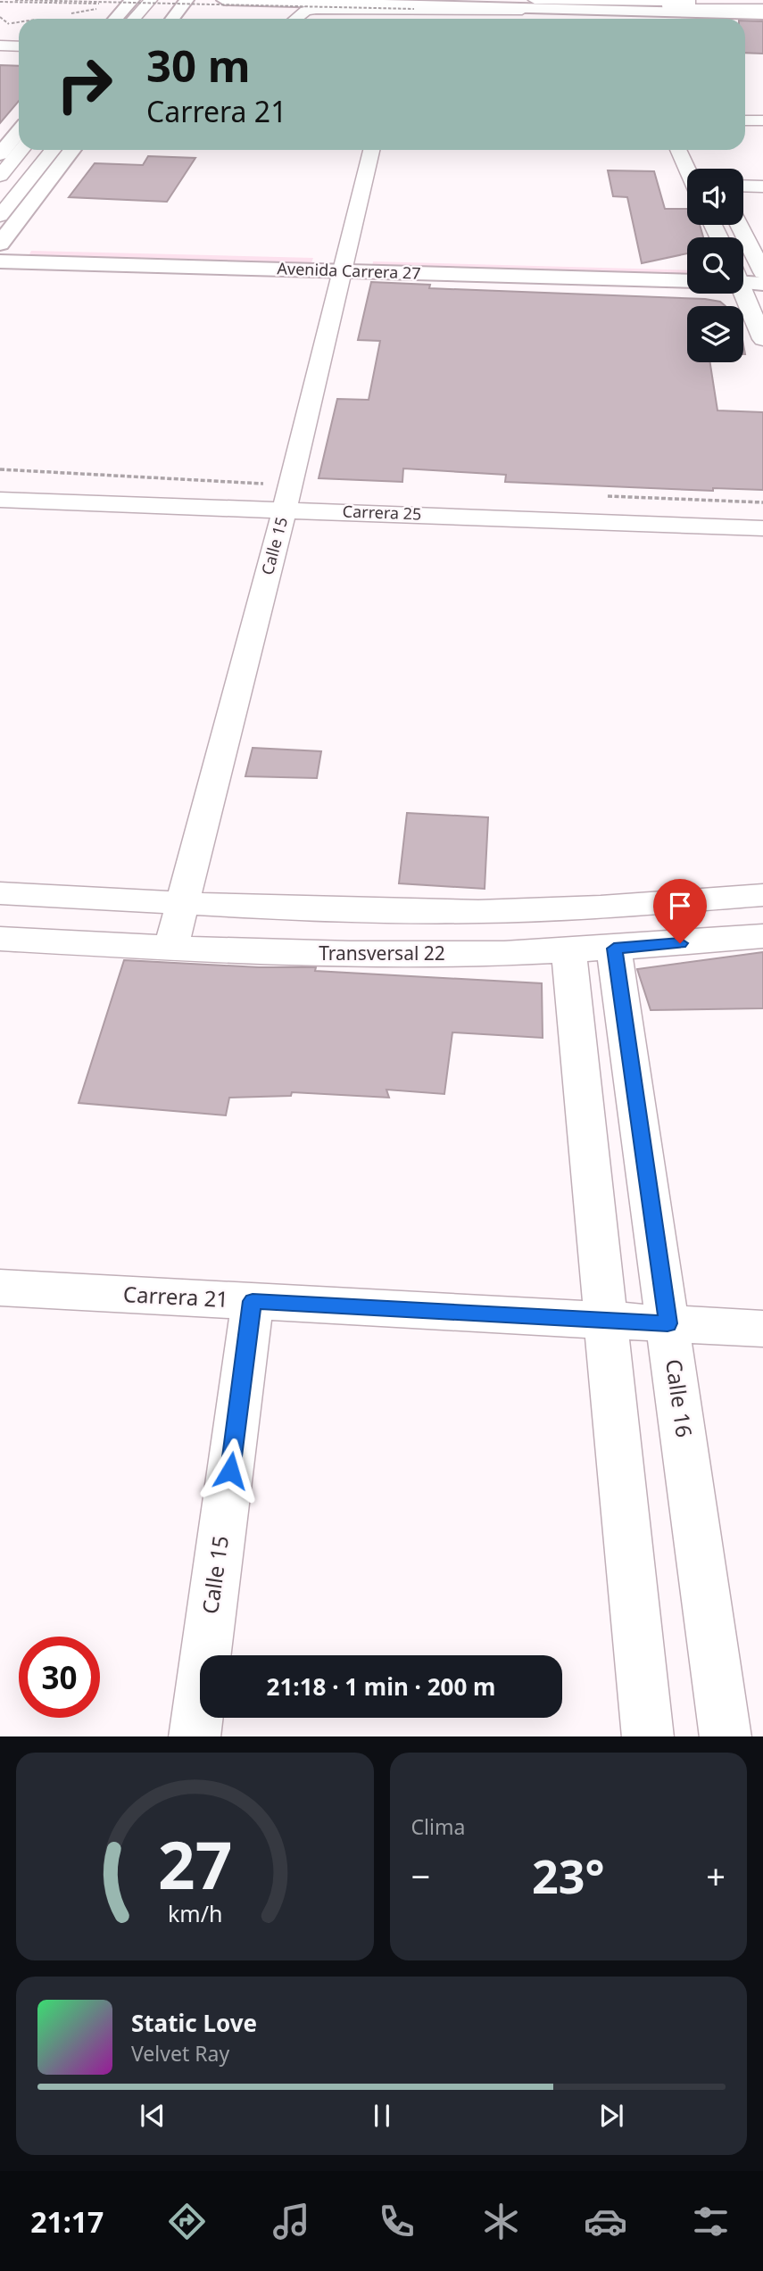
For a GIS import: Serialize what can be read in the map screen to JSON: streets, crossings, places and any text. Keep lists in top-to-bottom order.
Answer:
{
  "streets": {
    "main road": ["Avenida Carrera 27"],
    "street": [
      "Carrera 25",
      "Calle 15",
      "Transversal 22",
      "Carrera 21",
      "Calle 16"
    ]
  },
  "crossings": [
    ["Avenida Carrera 27", "Calle 15"],
    ["Carrera 25", "Calle 15"],
    ["Calle 15", "Transversal 22"],
    ["Calle 15", "Carrera 21"],
    ["Transversal 22", "Calle 16"],
    ["Carrera 21", "Calle 16"]
  ],
  "page": {
    "turn": ["30 m", "Carrera 21"],
    "limit": "30",
    "trip": "21:18 · 1 min · 200 m",
    "tile": "Clima",
    "heat": ["−", "23°", "+"],
    "song": ["Static Love", "Velvet Ray"],
    "tabs": "21:17",
    "gauge": ["27", "km/h"]
  }
}
